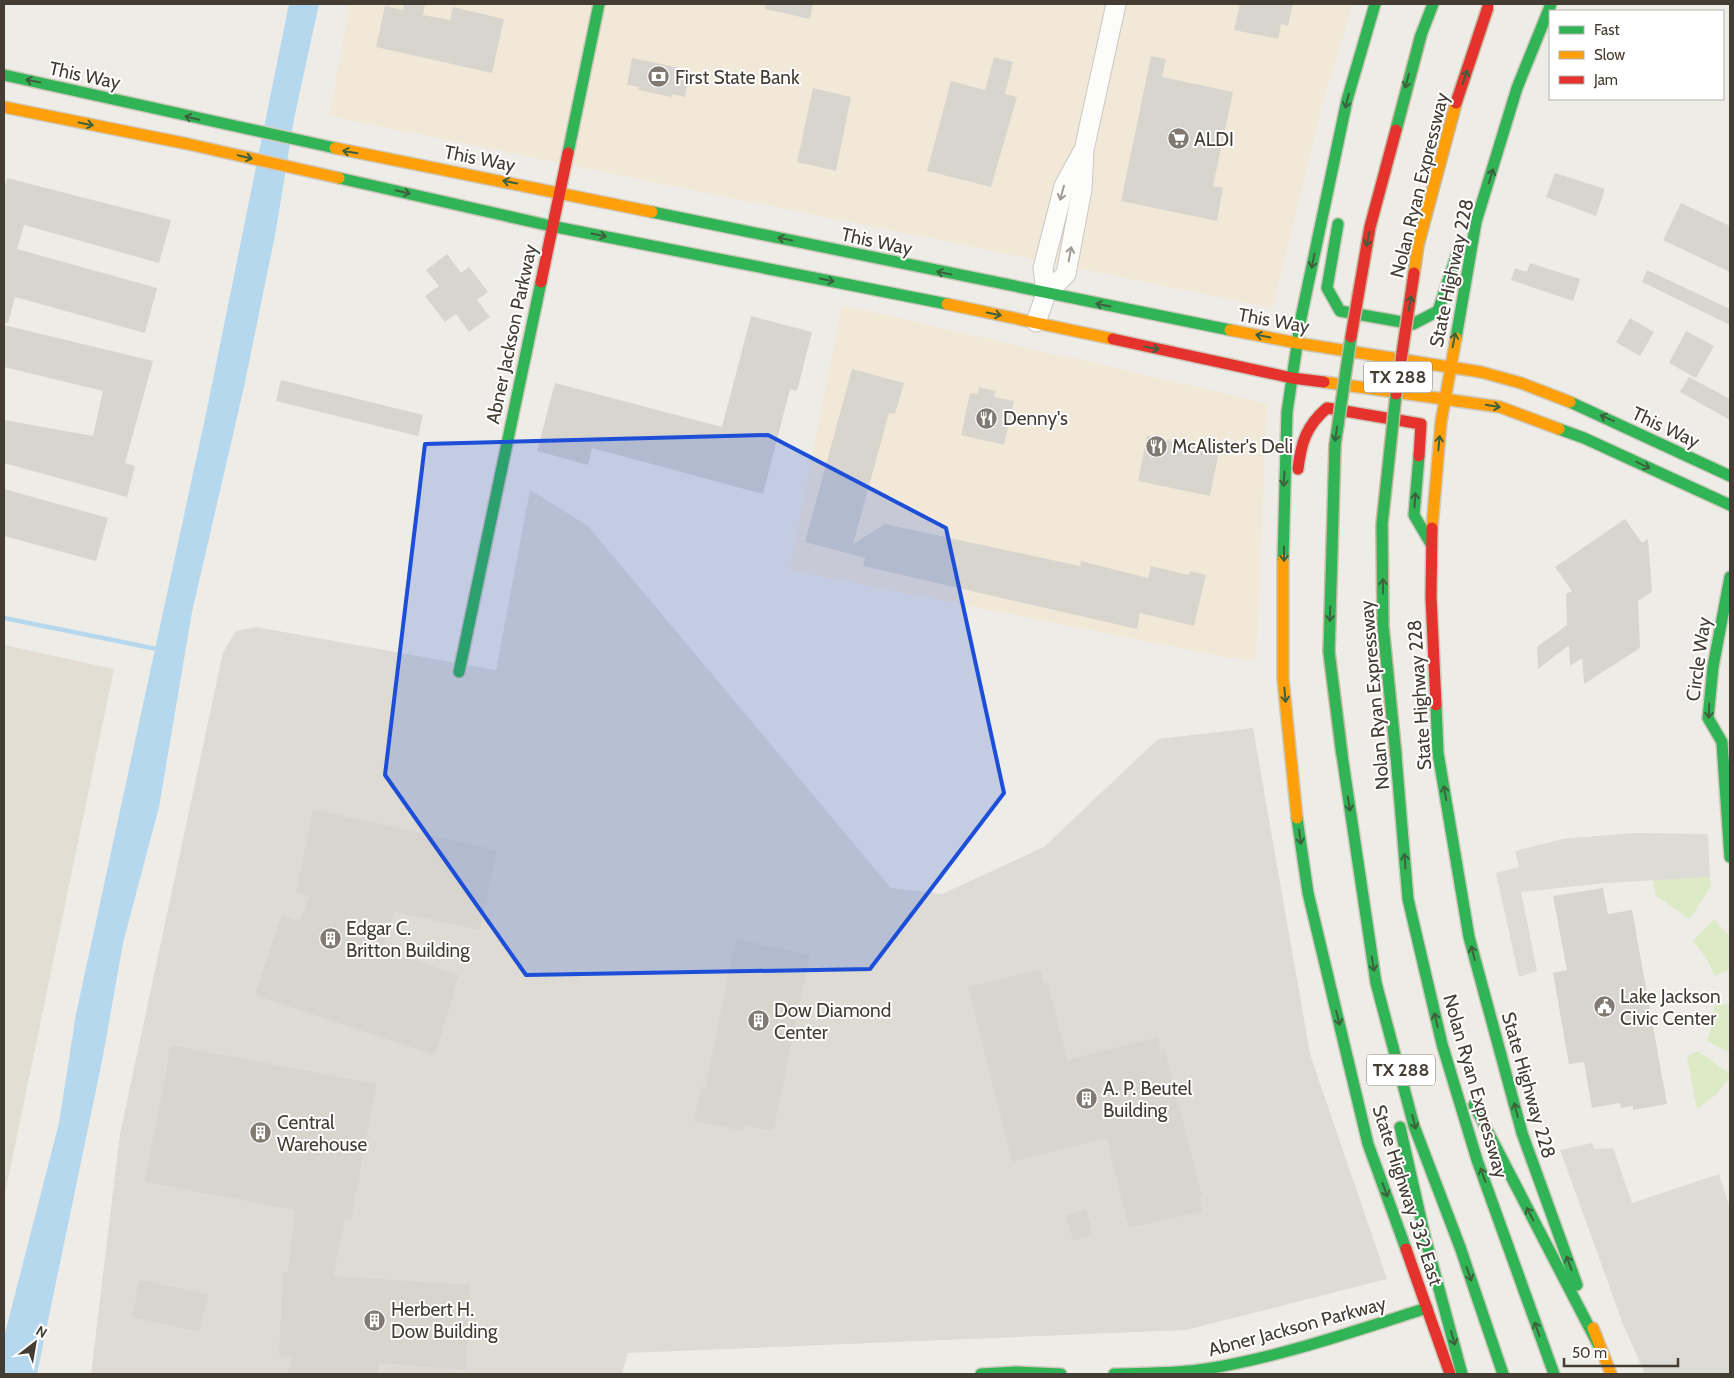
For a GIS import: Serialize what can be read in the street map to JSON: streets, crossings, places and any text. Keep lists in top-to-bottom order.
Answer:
{
  "streets": {
    "main road": [
      "This Way",
      "Nolan Ryan Expressway",
      "State Highway 228",
      "Abner Jackson Parkway",
      "TX 288",
      "Circle Way",
      "State Highway 332 East"
    ]
  },
  "crossings": [
    ["This Way", "State Highway 228"],
    ["This Way", "Abner Jackson Parkway"],
    ["Abner Jackson Parkway", "State Highway 332 East"]
  ],
  "one_way": ["State Highway 228", "Circle Way"],
  "places": {
    "bank": ["First State Bank"],
    "supermarket": ["ALDI"],
    "restaurant": ["Denny's", "McAlister's Deli"],
    "building": [
      "Edgar C. Britton Building",
      "Dow Diamond Center",
      "A. P. Beutel Building",
      "Central Warehouse",
      "Herbert H. Dow Building"
    ],
    "public building": ["Lake Jackson Civic Center"]
  },
  "legend": ["Fast", "Slow", "Jam"],
  "scale_bar": "50 m",
  "north": "top right"
}
